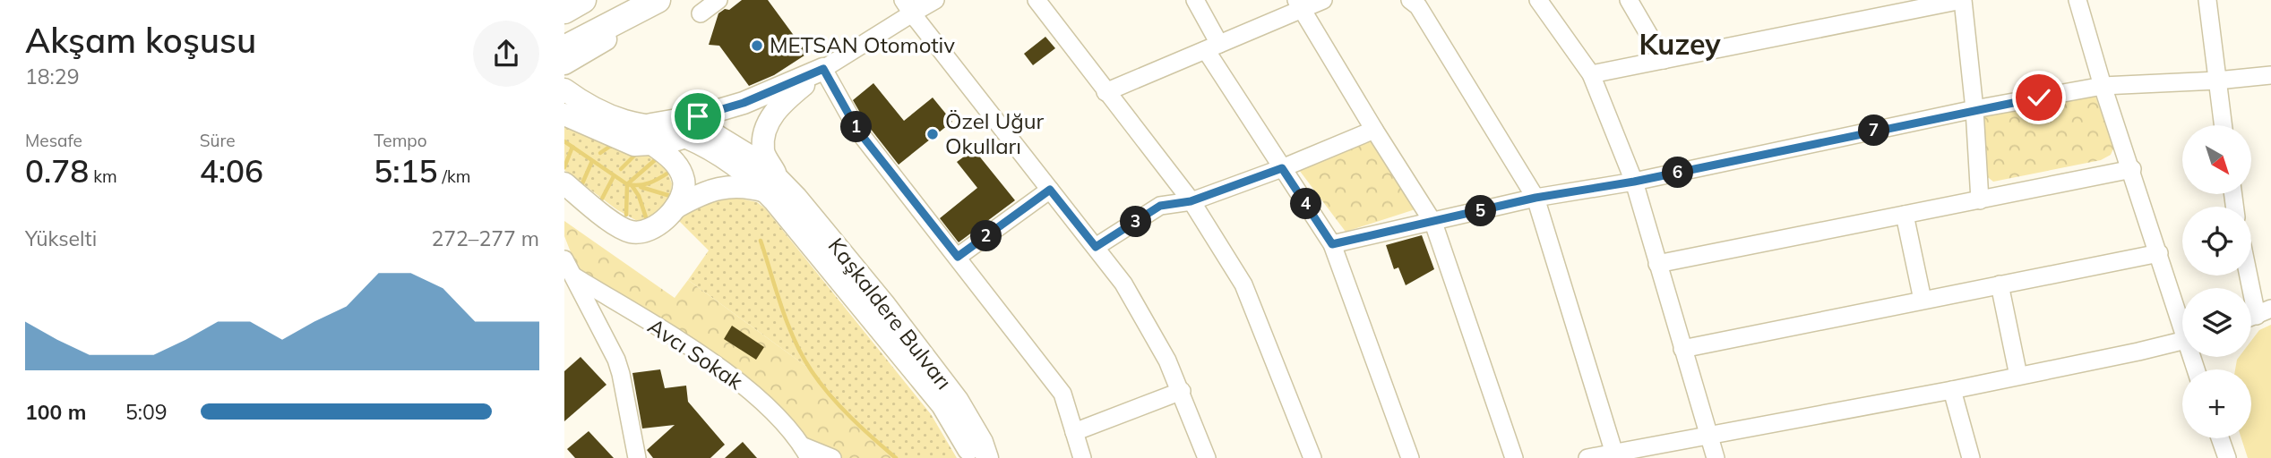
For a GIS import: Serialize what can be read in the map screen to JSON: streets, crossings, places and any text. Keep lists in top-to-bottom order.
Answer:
{
  "streets": {
    "main road": ["Kaşkaldere Bulvarı"],
    "street": ["Avcı Sokak"]
  },
  "districts": ["Kuzey"],
  "places": ["METSAN Otomotiv", "Özel Uğur Okulları"],
  "north": "bottom right",
  "page": {
    "heading": ["Akşam koşusu", "18:29"],
    "stats": [
      ["Mesafe", "0.78 km"],
      ["Süre", "4:06"],
      ["Tempo", "5:15 /km"]
    ],
    "pins": [
      "1",
      "7",
      "6",
      "4",
      "5",
      "3",
      "2"
    ],
    "map_buttons": "+",
    "chart": ["Yükselti", "272–277 m"],
    "list": [
      {
        "name": "100 m",
        "note": "5:09"
      }
    ]
  }
}
